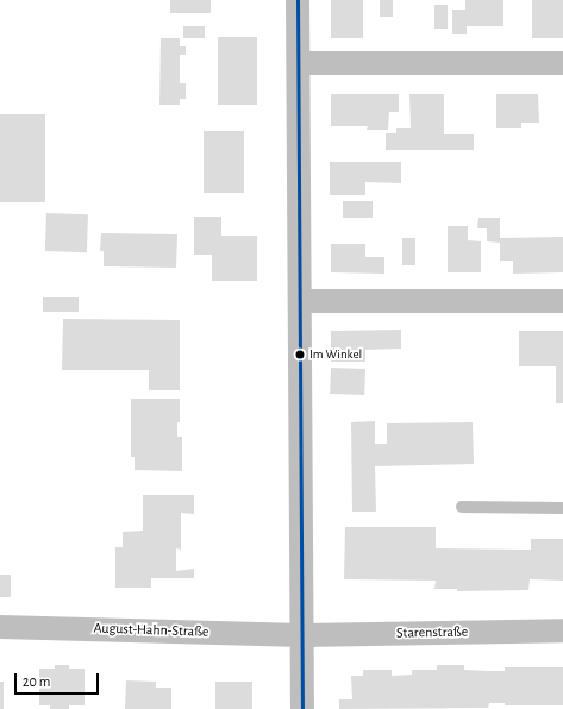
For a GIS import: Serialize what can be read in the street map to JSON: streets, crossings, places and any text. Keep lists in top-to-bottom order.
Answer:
{
  "streets": {
    "street": ["August-Hahn-Straße", "Starenstraße"]
  },
  "crossings": [
    ["August-Hahn-Straße", "Starenstraße"]
  ],
  "places": ["Im Winkel"],
  "scale_bar": "20 m"
}
